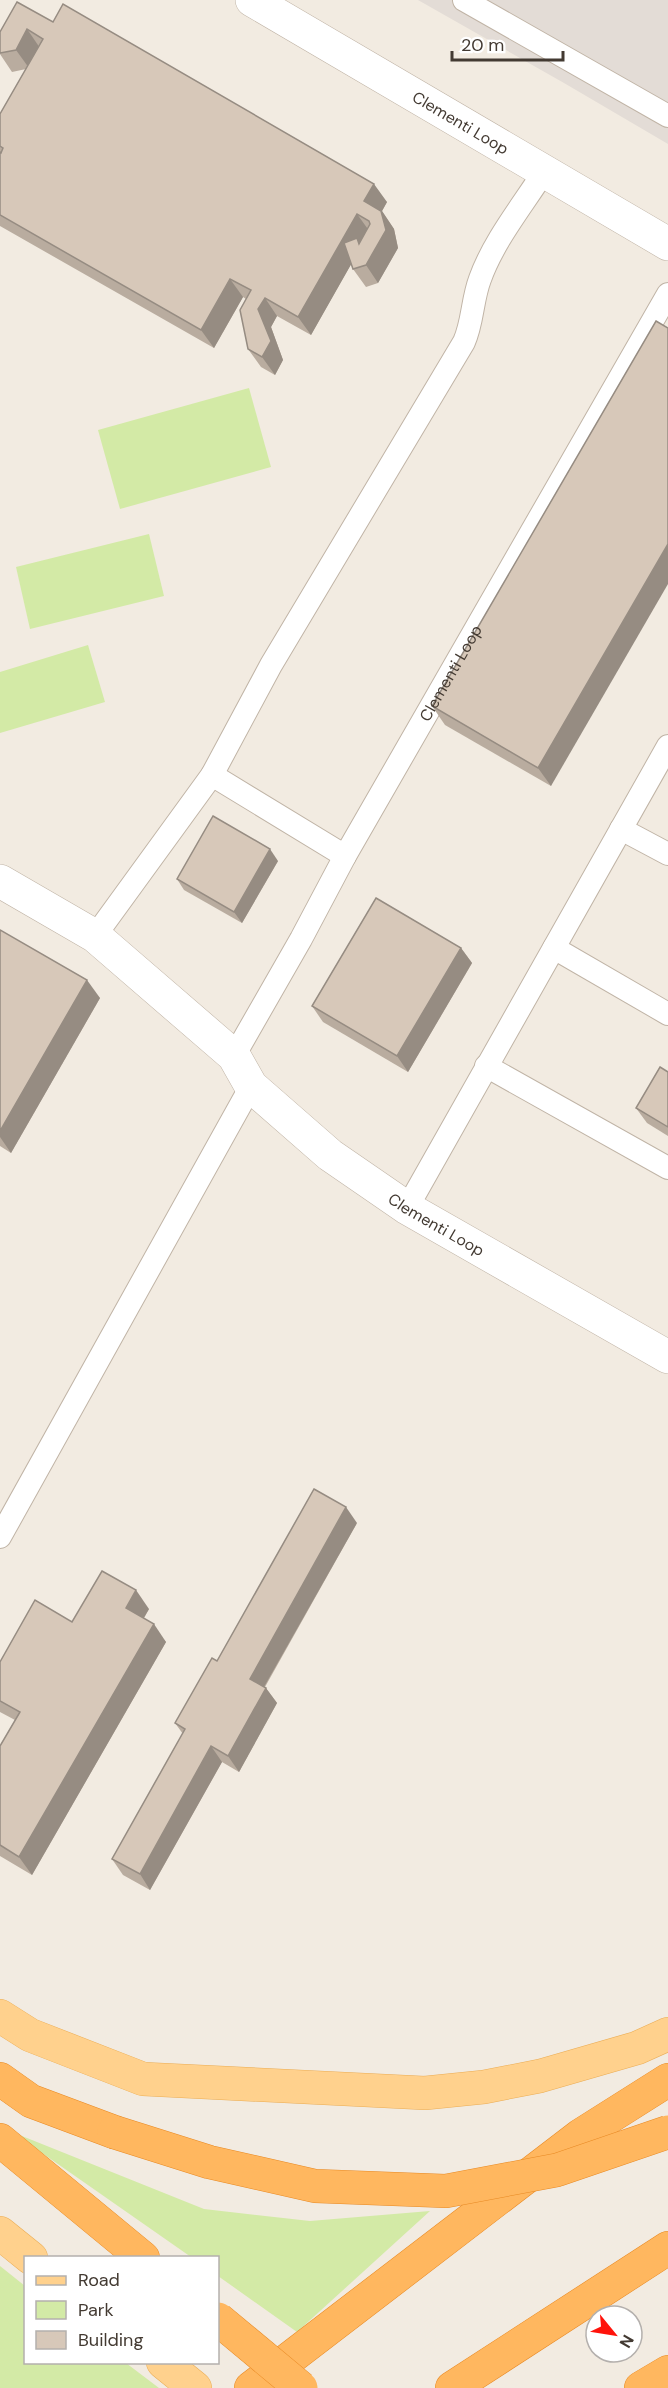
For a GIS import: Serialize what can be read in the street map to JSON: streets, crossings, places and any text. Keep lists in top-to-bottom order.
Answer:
{
  "streets": {
    "street": ["Clementi Loop"]
  },
  "legend": ["Road", "Park", "Building"],
  "scale_bar": "20 m",
  "north": "bottom right"
}
